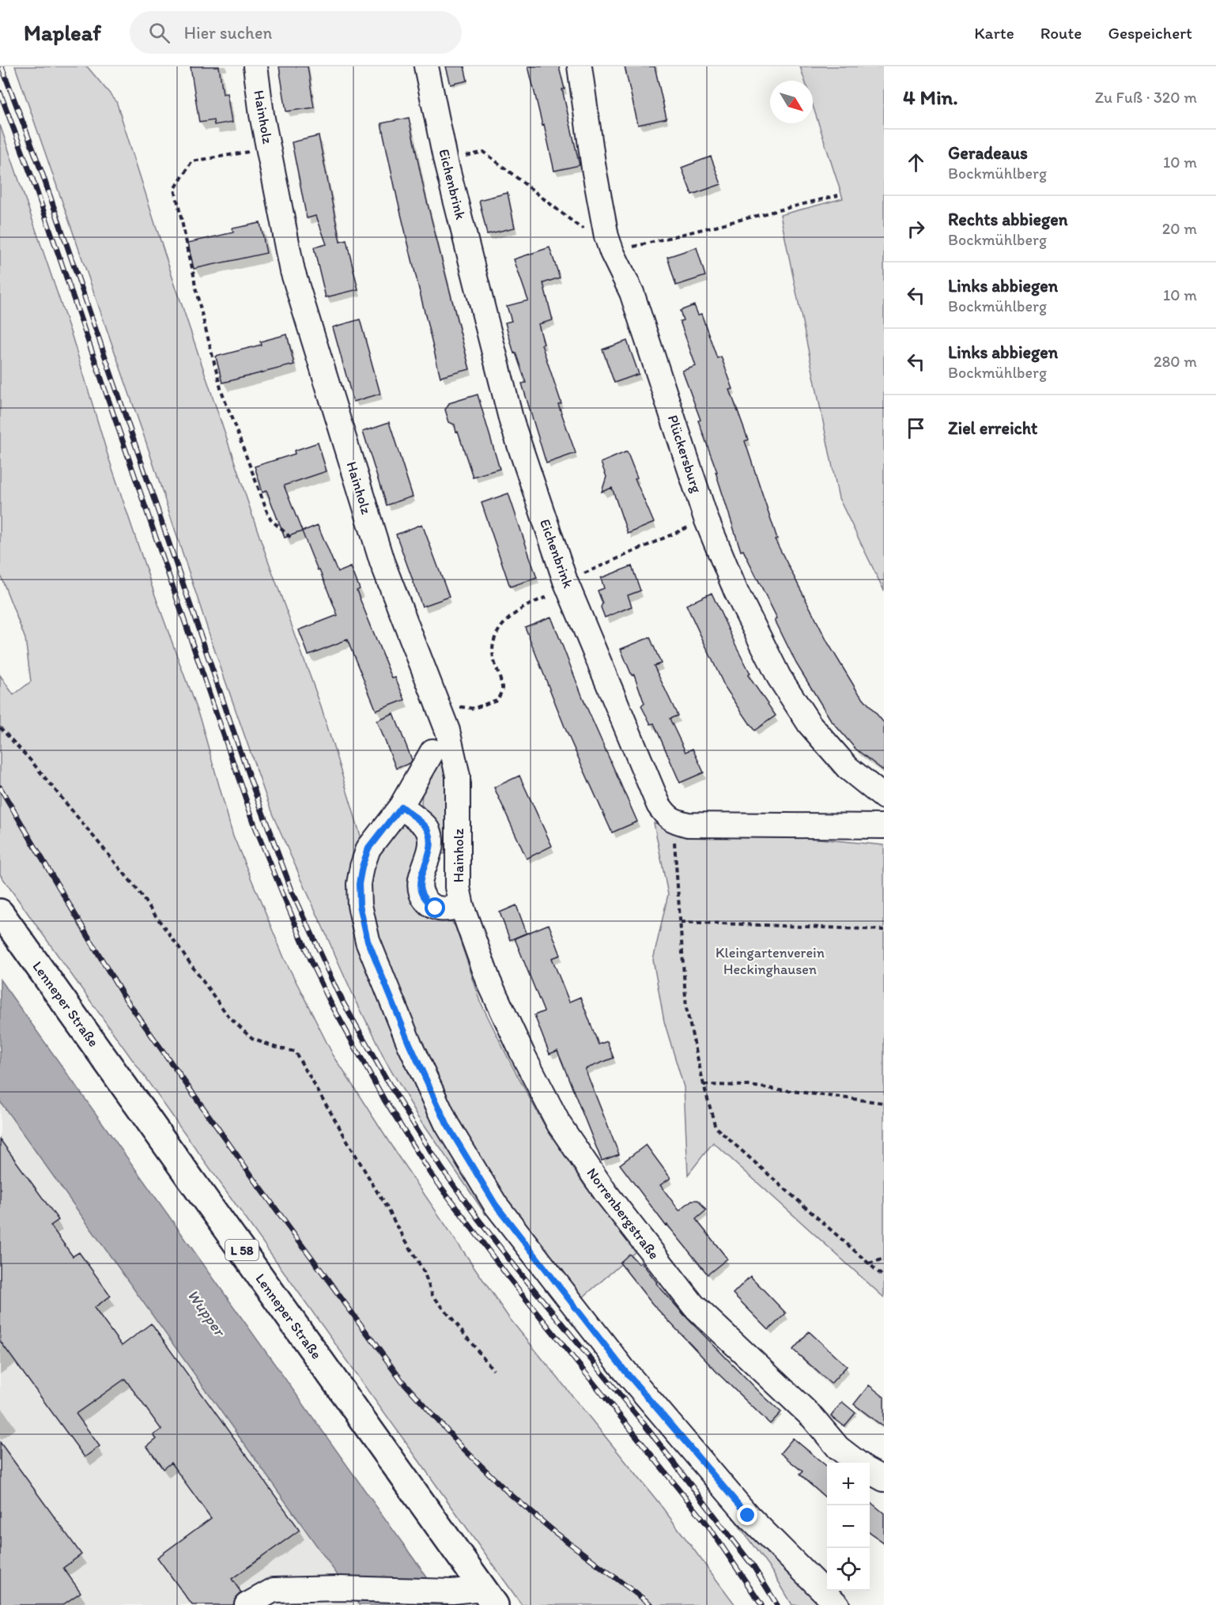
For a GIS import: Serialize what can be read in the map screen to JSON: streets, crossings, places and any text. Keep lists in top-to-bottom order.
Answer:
{
  "streets": {
    "main road": ["Lenneper Straße", "L 58"],
    "street": [
      "Hainholz",
      "Eichenbrink",
      "Plückersburg",
      "Norrenbergstraße"
    ]
  },
  "crossings": [
    ["Hainholz", "Norrenbergstraße"]
  ],
  "water": ["Wupper"],
  "parks": ["Kleingartenverein Heckinghausen"],
  "north": "bottom right",
  "page": {
    "header": "Mapleaf",
    "search": "Hier suchen",
    "nav": ["Karte", "Route", "Gespeichert"],
    "heading": ["4 Min.", "Zu Fuß · 320 m"],
    "list": [
      ["Geradeaus", "Bockmühlberg", "10 m"],
      ["Rechts abbiegen", "Bockmühlberg", "20 m"],
      ["Links abbiegen", "Bockmühlberg", "10 m"],
      ["Links abbiegen", "Bockmühlberg", "280 m"],
      "Ziel erreicht"
    ],
    "map_buttons": ["+", "−"]
  }
}
